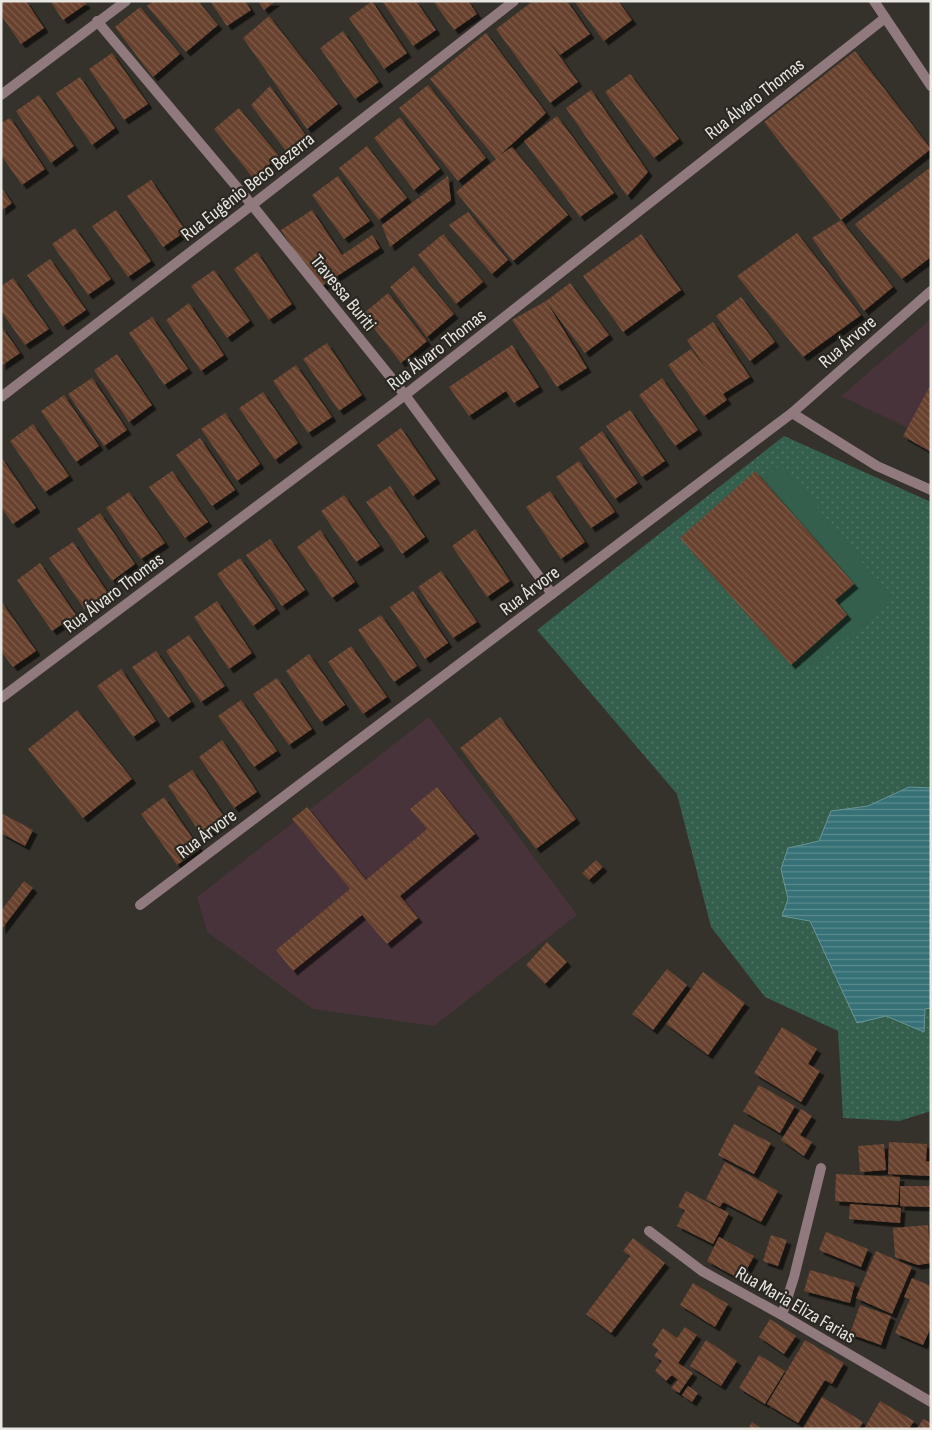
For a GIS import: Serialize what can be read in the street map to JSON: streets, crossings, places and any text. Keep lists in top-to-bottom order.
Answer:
{
  "streets": {
    "street": [
      "Rua Álvaro Thomas",
      "Rua Eugênio Beco Bezerra",
      "Travessa Buriti",
      "Rua Árvore",
      "Rua Maria Eliza Farias"
    ]
  },
  "crossings": [
    ["Rua Álvaro Thomas", "Travessa Buriti"],
    ["Rua Eugênio Beco Bezerra", "Travessa Buriti"],
    ["Travessa Buriti", "Rua Árvore"]
  ]
}
